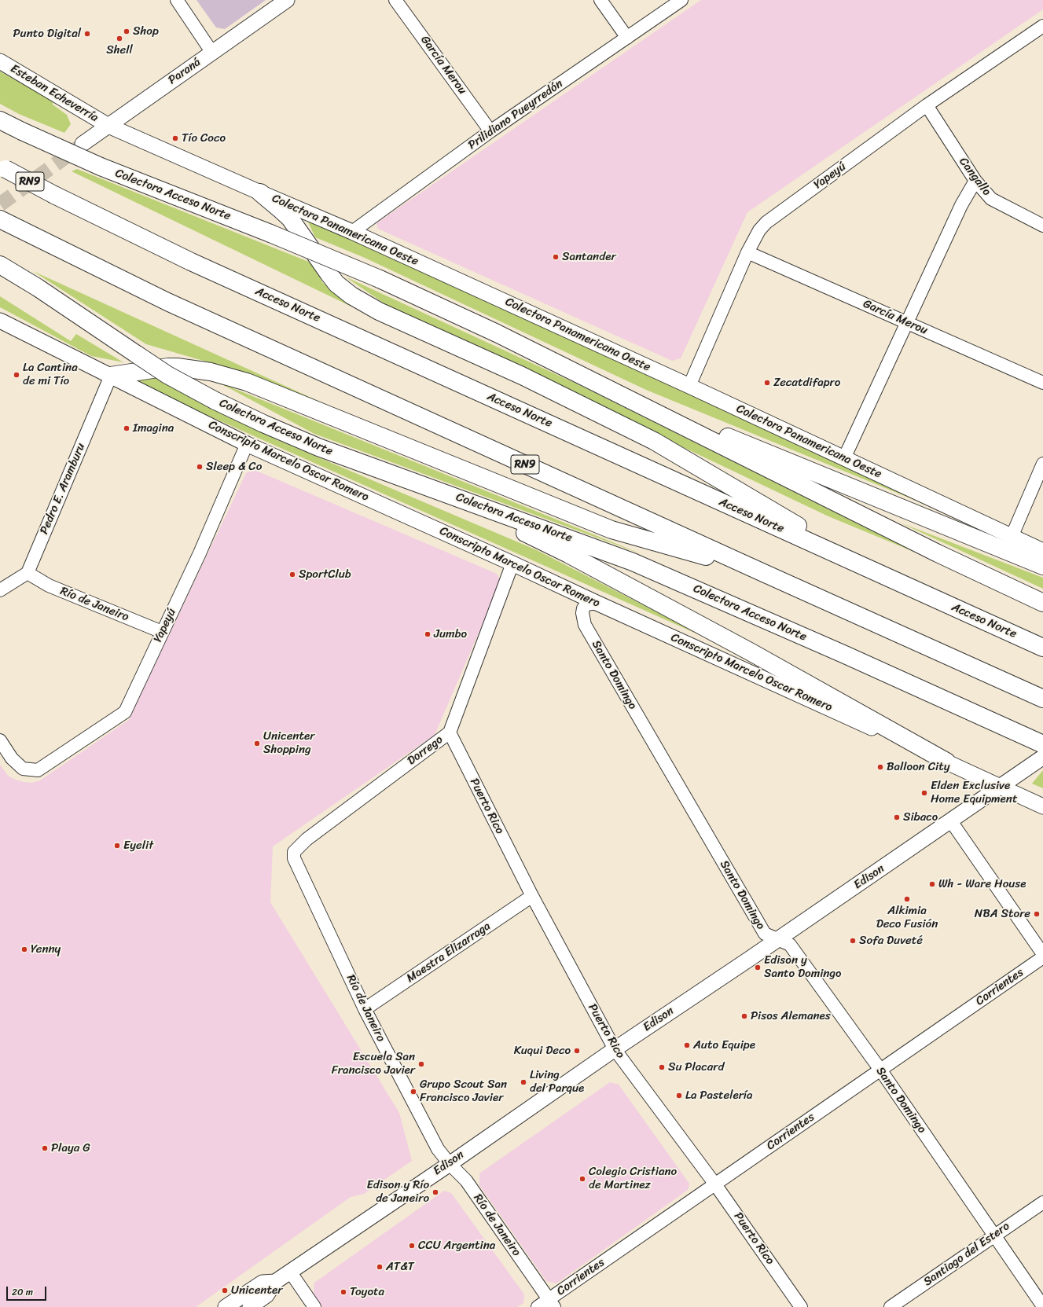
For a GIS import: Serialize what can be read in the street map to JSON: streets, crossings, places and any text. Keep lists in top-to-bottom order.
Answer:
{
  "streets": {
    "highway": ["RN9", "Colectora Acceso Norte", "Acceso Norte"],
    "street": [
      "García Merou",
      "Paraná",
      "Esteban Echeverría",
      "Prilidiano Pueyrredón",
      "Yapeyú",
      "Cangallo",
      "Colectora Panamericana Oeste",
      "Conscripto Marcelo Oscar Romero",
      "Pedro E. Aramburu",
      "Río de Janeiro",
      "Santo Domingo",
      "Dorrego",
      "Puerto Rico",
      "Edison",
      "Maestra Elizarraga",
      "Corrientes",
      "Santiago del Estero"
    ]
  },
  "crossings": [
    ["García Merou", "Prilidiano Pueyrredón"],
    ["García Merou", "Yapeyú"],
    ["Paraná", "Esteban Echeverría"],
    ["Paraná", "Colectora Panamericana Oeste"],
    ["Esteban Echeverría", "Colectora Panamericana Oeste"],
    ["Prilidiano Pueyrredón", "Colectora Panamericana Oeste"],
    ["Yapeyú", "Cangallo"],
    ["Yapeyú", "Colectora Panamericana Oeste"],
    ["Yapeyú", "Conscripto Marcelo Oscar Romero"],
    ["Yapeyú", "Río de Janeiro"],
    ["Colectora Acceso Norte", "Edison"],
    ["Conscripto Marcelo Oscar Romero", "Pedro E. Aramburu"],
    ["Conscripto Marcelo Oscar Romero", "Santo Domingo"],
    ["Conscripto Marcelo Oscar Romero", "Dorrego"],
    ["Conscripto Marcelo Oscar Romero", "Edison"],
    ["Pedro E. Aramburu", "Río de Janeiro"],
    ["Río de Janeiro", "Dorrego"],
    ["Río de Janeiro", "Edison"],
    ["Río de Janeiro", "Maestra Elizarraga"],
    ["Río de Janeiro", "Corrientes"],
    ["Santo Domingo", "Edison"],
    ["Santo Domingo", "Corrientes"],
    ["Santo Domingo", "Santiago del Estero"],
    ["Dorrego", "Puerto Rico"],
    ["Puerto Rico", "Edison"],
    ["Puerto Rico", "Maestra Elizarraga"],
    ["Puerto Rico", "Corrientes"]
  ],
  "places": [
    "Shop",
    "Punto Digital",
    "Shell",
    "Tío Coco",
    "Santander",
    "La Cantina de mi Tío",
    "Zecatdifapro",
    "Imagina",
    "Sleep & Co",
    "SportClub",
    "Jumbo",
    "Unicenter Shopping",
    "Balloon City",
    "Elden Exclusive Home Equipment",
    "Sibaco",
    "Eyelit",
    "Wh - Ware House",
    "Alkimia Deco Fusión",
    "NBA Store",
    "Sofa Duveté",
    "Yenny",
    "Edison y Santo Domingo",
    "Pisos Alemanes",
    "Auto Equipe",
    "Kuqui Deco",
    "Escuela San Francisco Javier",
    "Su Placard",
    "Living del Parque",
    "Grupo Scout San Francisco Javier",
    "La Pastelería",
    "Playa G",
    "Colegio Cristiano de Martinez",
    "Edison y Río de Janeiro",
    "CCU Argentina",
    "AT&T",
    "Unicenter",
    "Toyota"
  ],
  "scale_bar": "20 m"
}
